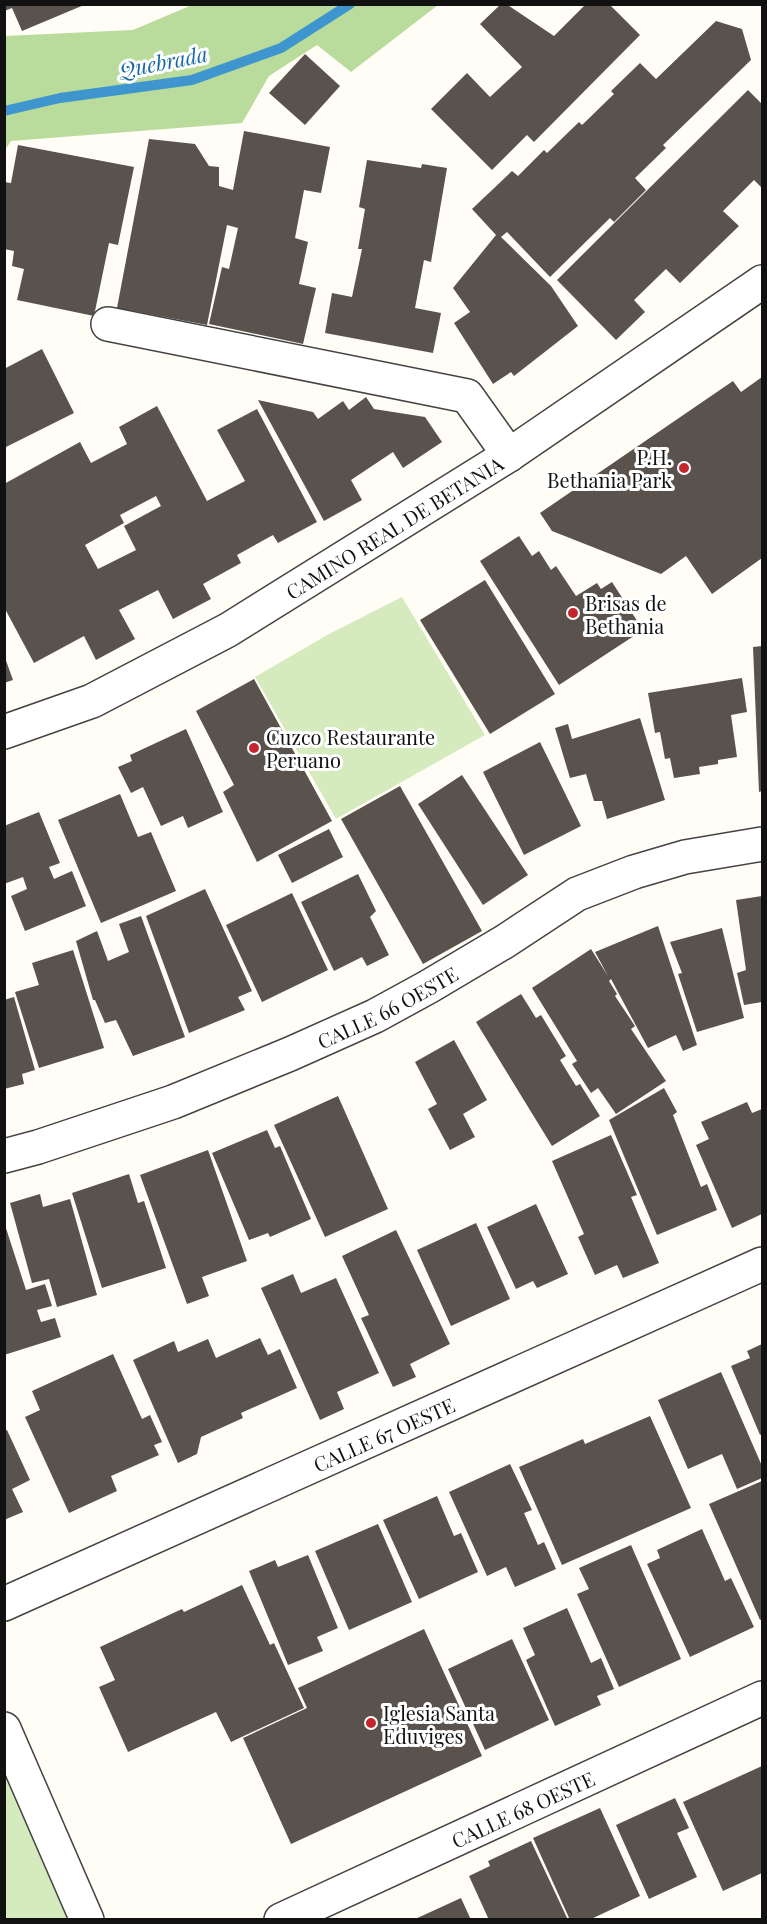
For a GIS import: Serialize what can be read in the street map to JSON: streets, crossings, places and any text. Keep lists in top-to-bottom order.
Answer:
{
  "streets": {
    "street": [
      "CAMINO REAL DE BETANIA",
      "CALLE 66 OESTE",
      "CALLE 67 OESTE",
      "CALLE 68 OESTE"
    ]
  },
  "water": ["Quebrada"],
  "places": [
    "P.H. Bethania Park",
    "Brisas de Bethania",
    "Cuzco Restaurante Peruano",
    "Iglesia Santa Eduviges"
  ]
}
